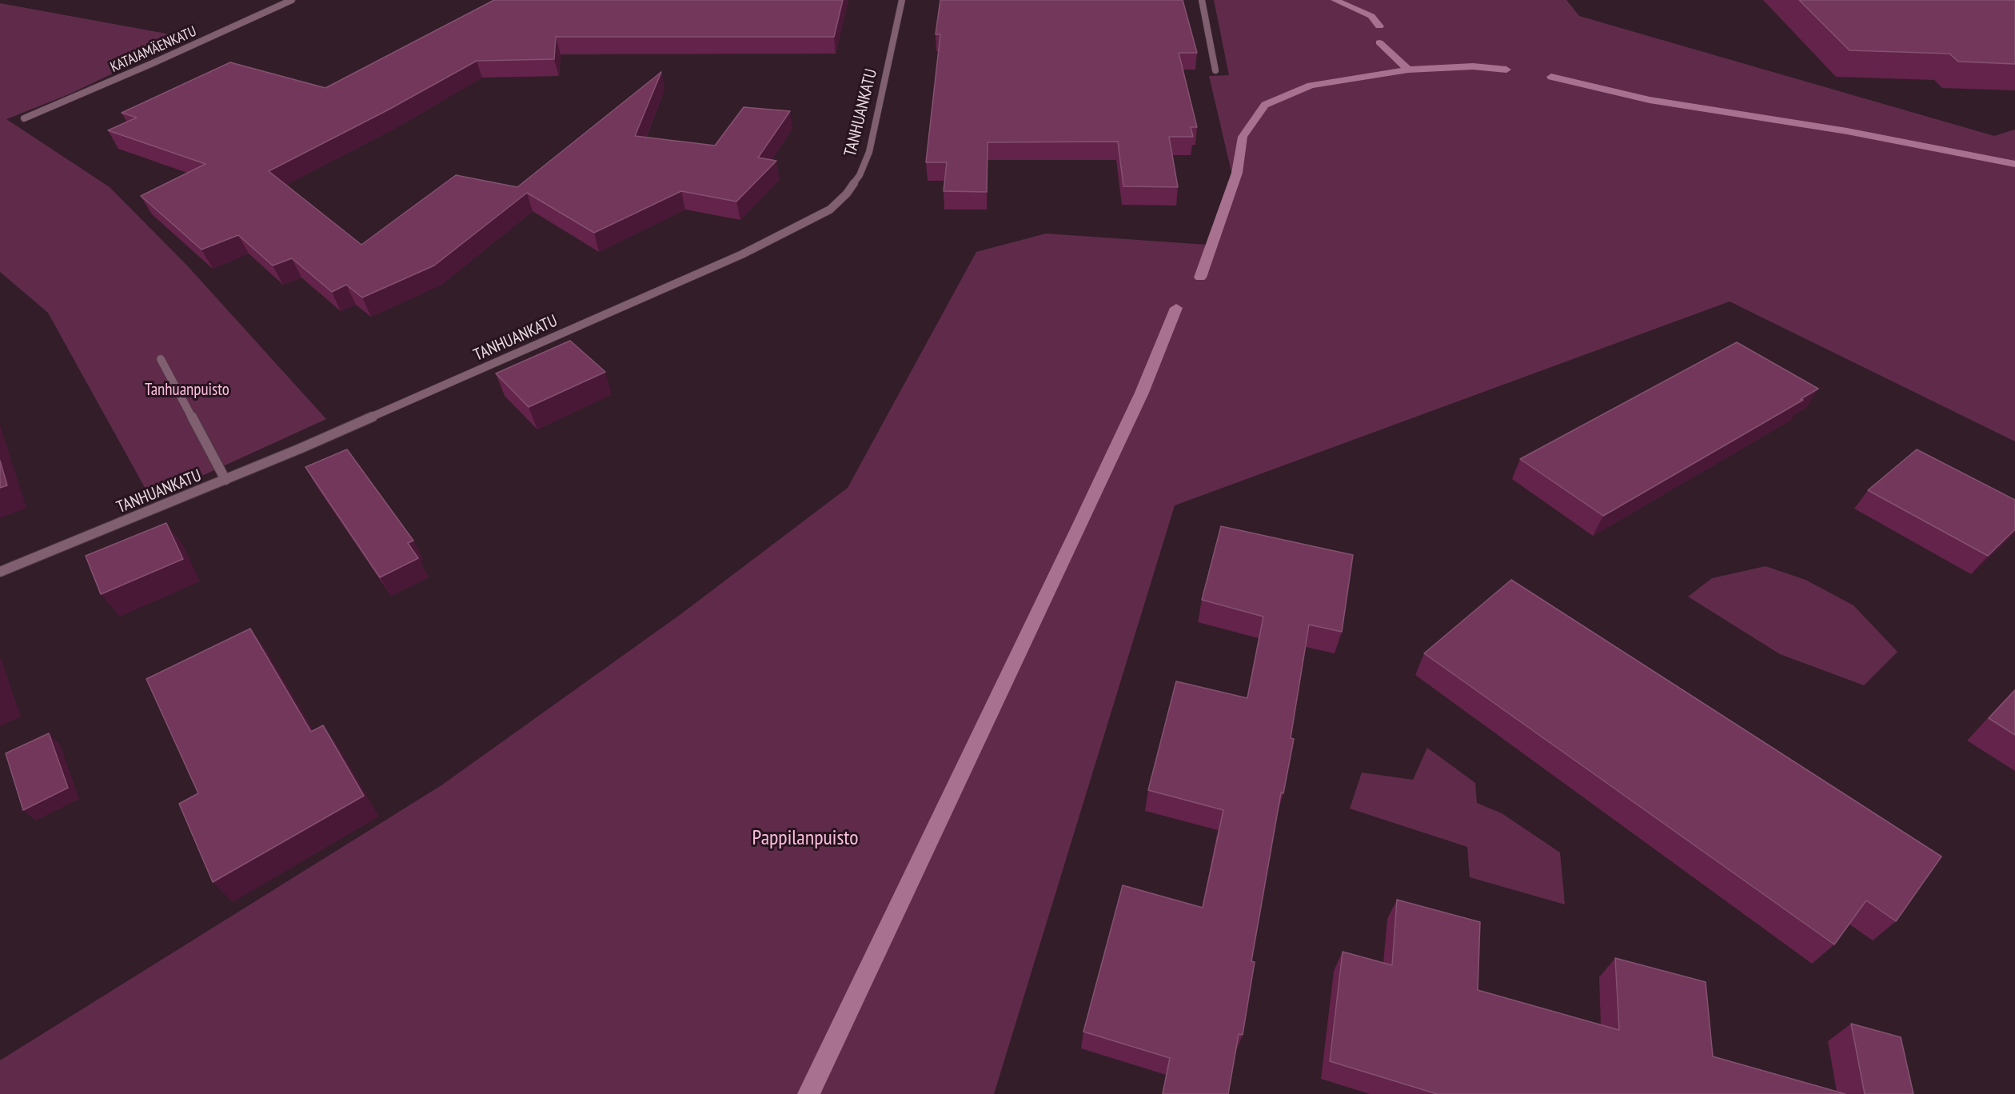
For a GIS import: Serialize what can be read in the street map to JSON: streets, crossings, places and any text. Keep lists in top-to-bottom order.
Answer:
{
  "streets": {
    "street": ["KATAJAMÄENKATU", "TANHUANKATU"]
  },
  "parks": ["Tanhuanpuisto", "Pappilanpuisto"]
}
